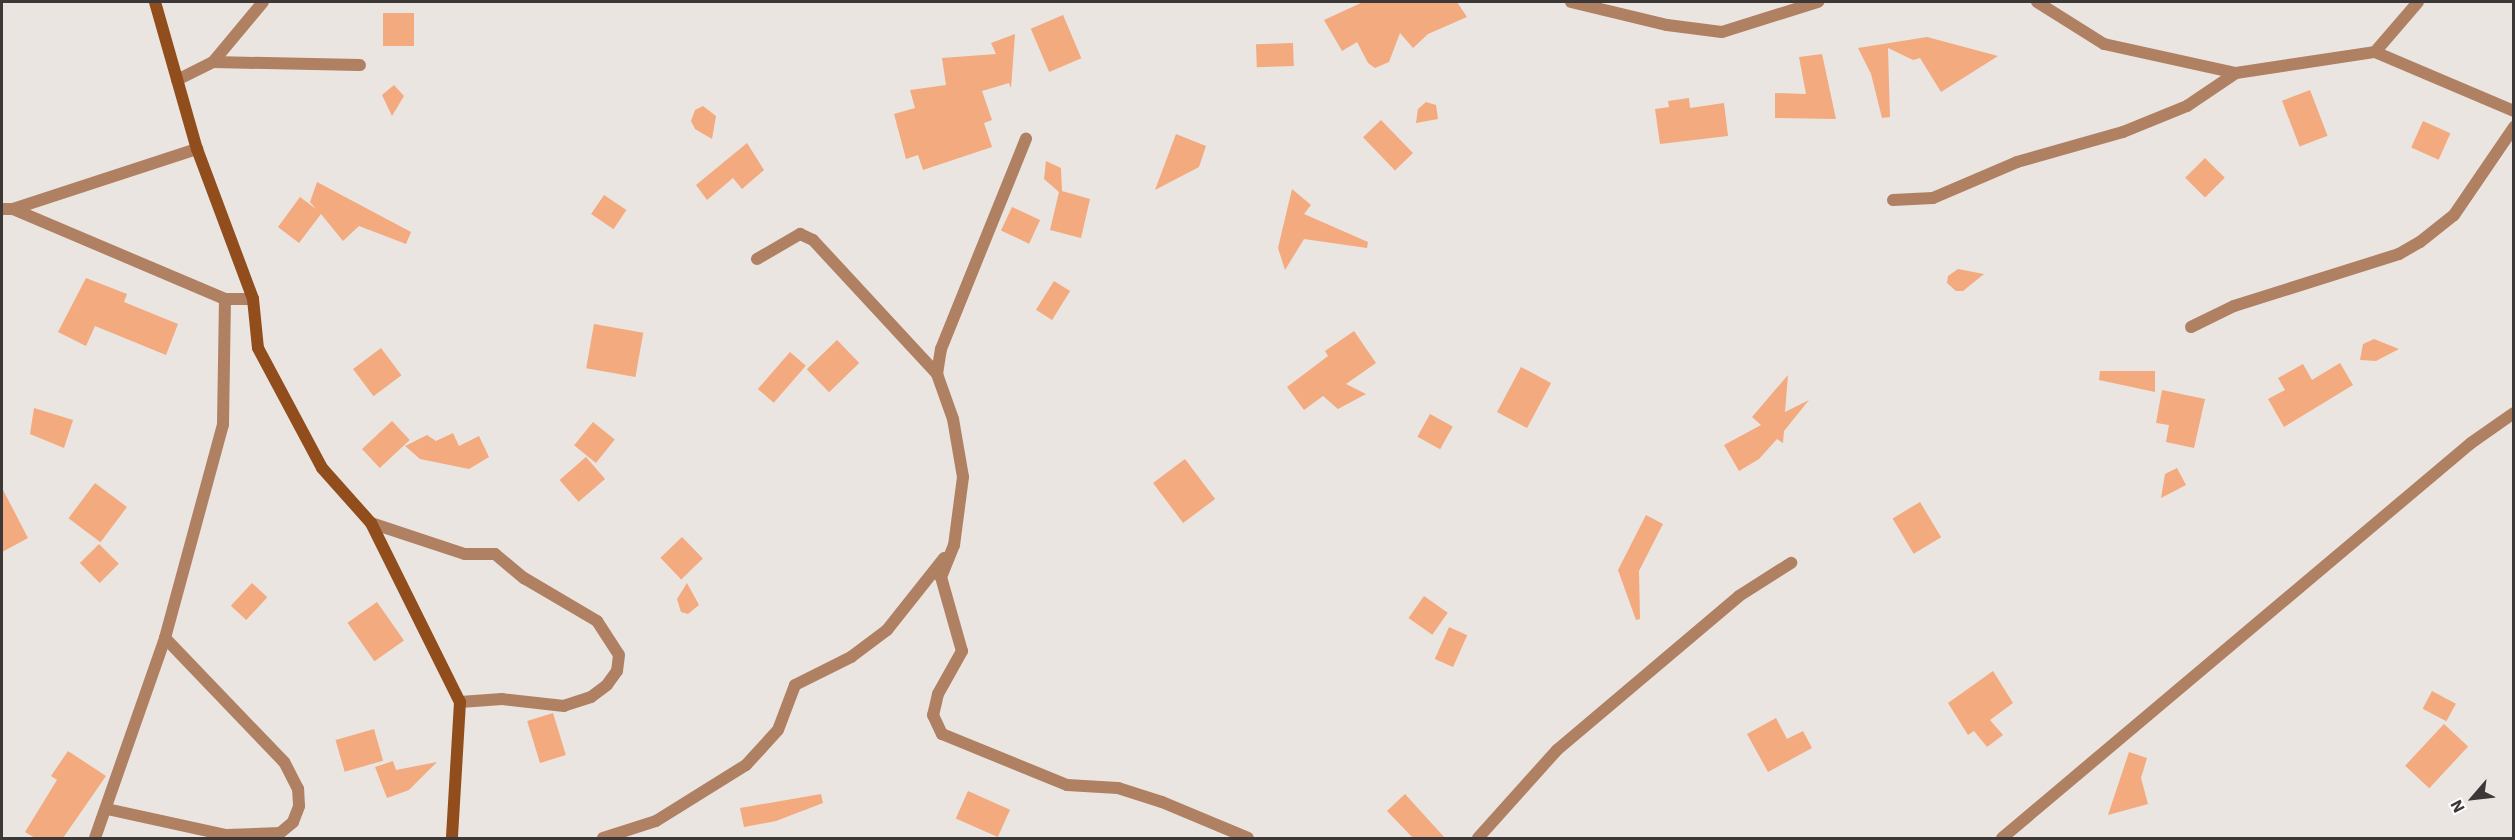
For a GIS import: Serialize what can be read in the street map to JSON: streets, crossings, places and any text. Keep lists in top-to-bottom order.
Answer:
{
  "north": "bottom left"
}
